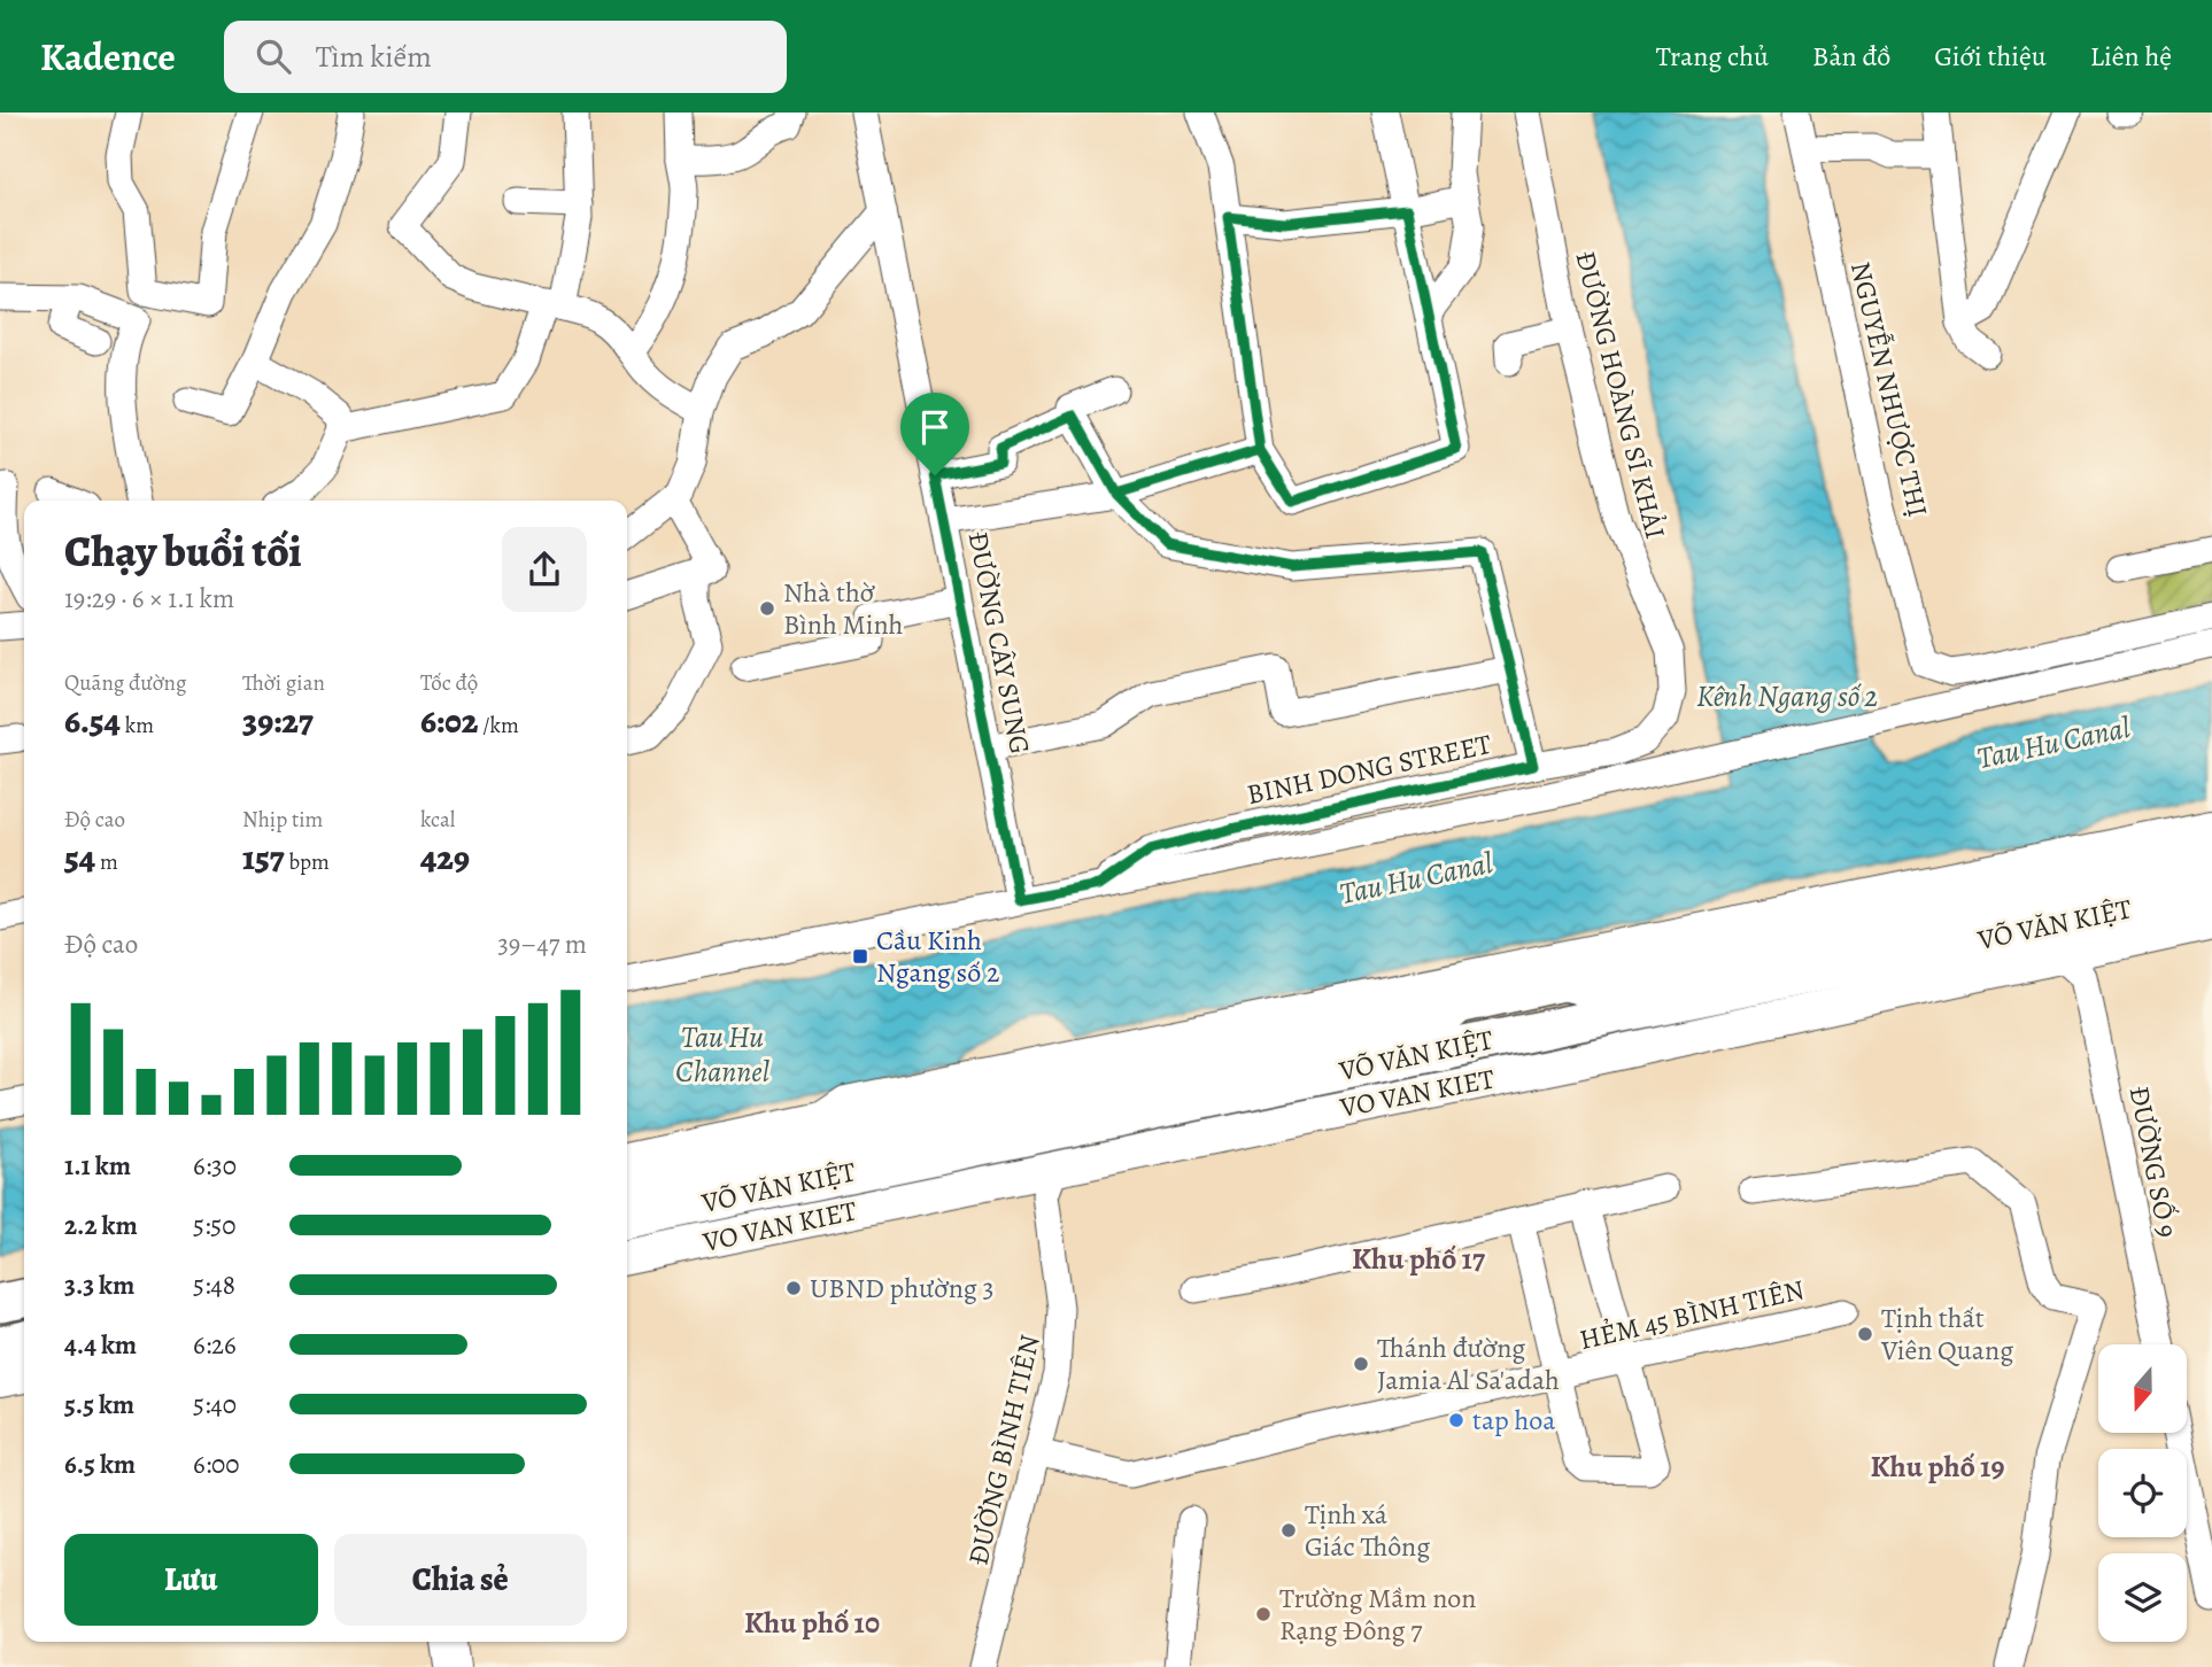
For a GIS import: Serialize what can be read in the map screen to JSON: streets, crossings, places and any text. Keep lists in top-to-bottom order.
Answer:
{
  "streets": {
    "highway": ["VÕ VĂN KIỆT"],
    "main road": ["VO VAN KIET"],
    "street": [
      "NGUYỄN NHƯỢC THỊ",
      "ĐƯỜNG HOÀNG SĨ KHẢI",
      "ĐƯỜNG CÂY SUNG",
      "BINH DONG STREET",
      "ĐƯỜNG SỐ 9",
      "HẺM 45 BÌNH TIÊN",
      "ĐƯỜNG BÌNH TIÊN"
    ]
  },
  "crossings": [
    ["ĐƯỜNG HOÀNG SĨ KHẢI", "BINH DONG STREET"],
    ["ĐƯỜNG CÂY SUNG", "BINH DONG STREET"],
    ["VO VAN KIET", "ĐƯỜNG SỐ 9"],
    ["VO VAN KIET", "ĐƯỜNG BÌNH TIÊN"],
    ["HẺM 45 BÌNH TIÊN", "ĐƯỜNG BÌNH TIÊN"]
  ],
  "districts": ["Khu phố 17", "Khu phố 19", "Khu phố 10"],
  "water": ["Kênh Ngang số 2", "Tau Hu Canal", "Tau Hu Channel"],
  "places": {
    "other": [
      "Nhà thờ Bình Minh",
      "UBND phường 3",
      "Tịnh thất Viên Quang",
      "Thánh đường Jamia Al Sa'adah",
      "tap hoa",
      "Tịnh xá Giác Thông",
      "Trường Mầm non Rạng Đông 7"
    ],
    "transit": ["Cầu Kinh Ngang số 2"]
  },
  "north": "bottom",
  "page": {
    "header": "Kadence",
    "search": "Tìm kiếm",
    "nav": [
      "Trang chủ",
      "Bản đồ",
      "Giới thiệu",
      "Liên hệ"
    ],
    "heading": ["Chạy buổi tối", "19:29 · 6 × 1.1 km"],
    "stats": [
      ["Quãng đường", "6.54 km"],
      ["Thời gian", "39:27"],
      ["Tốc độ", "6:02 /km"],
      ["Độ cao", "54 m"],
      ["Nhịp tim", "157 bpm"],
      ["kcal", "429"]
    ],
    "chart": ["Độ cao", "39–47 m"],
    "list": [
      {
        "name": "1.1 km",
        "note": "6:30"
      },
      {
        "name": "2.2 km",
        "note": "5:50"
      },
      {
        "name": "3.3 km",
        "note": "5:48"
      },
      {
        "name": "4.4 km",
        "note": "6:26"
      },
      {
        "name": "5.5 km",
        "note": "5:40"
      },
      {
        "name": "6.5 km",
        "note": "6:00"
      }
    ],
    "buttons": ["Lưu", "Chia sẻ"]
  }
}
